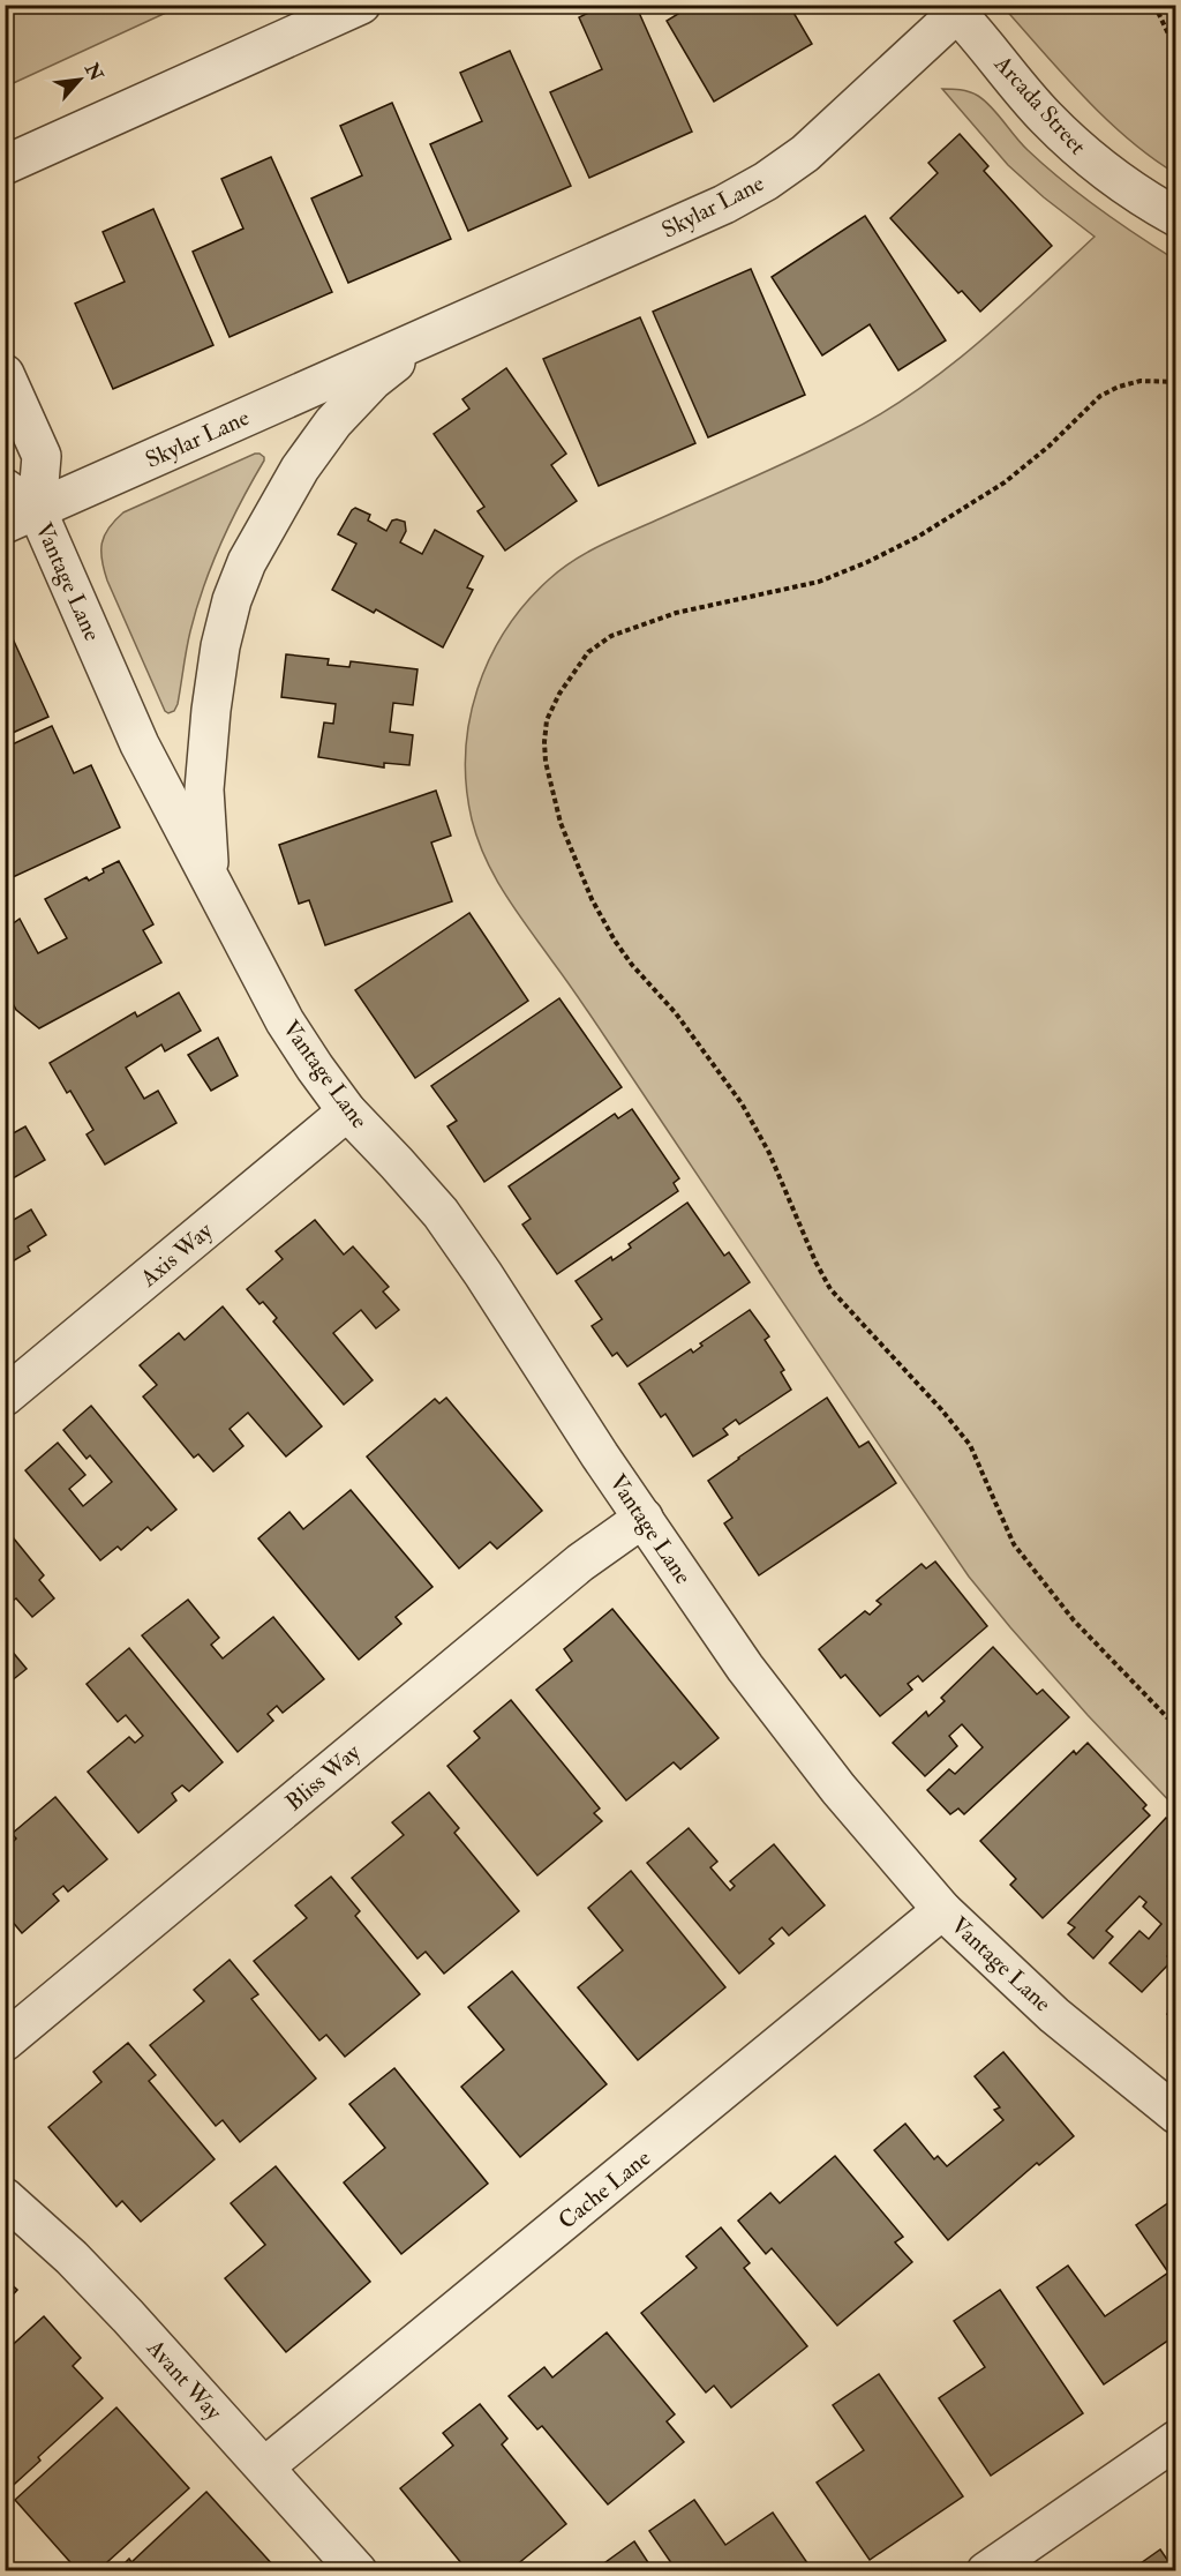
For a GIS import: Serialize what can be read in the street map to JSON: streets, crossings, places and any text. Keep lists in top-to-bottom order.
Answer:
{
  "streets": {
    "street": [
      "Arcada Street",
      "Skylar Lane",
      "Vantage Lane",
      "Axis Way",
      "Bliss Way",
      "Cache Lane",
      "Avant Way"
    ]
  },
  "crossings": [
    ["Arcada Street", "Skylar Lane"],
    ["Skylar Lane", "Vantage Lane"],
    ["Vantage Lane", "Axis Way"],
    ["Vantage Lane", "Bliss Way"],
    ["Vantage Lane", "Cache Lane"],
    ["Cache Lane", "Avant Way"]
  ],
  "north": "top right"
}
